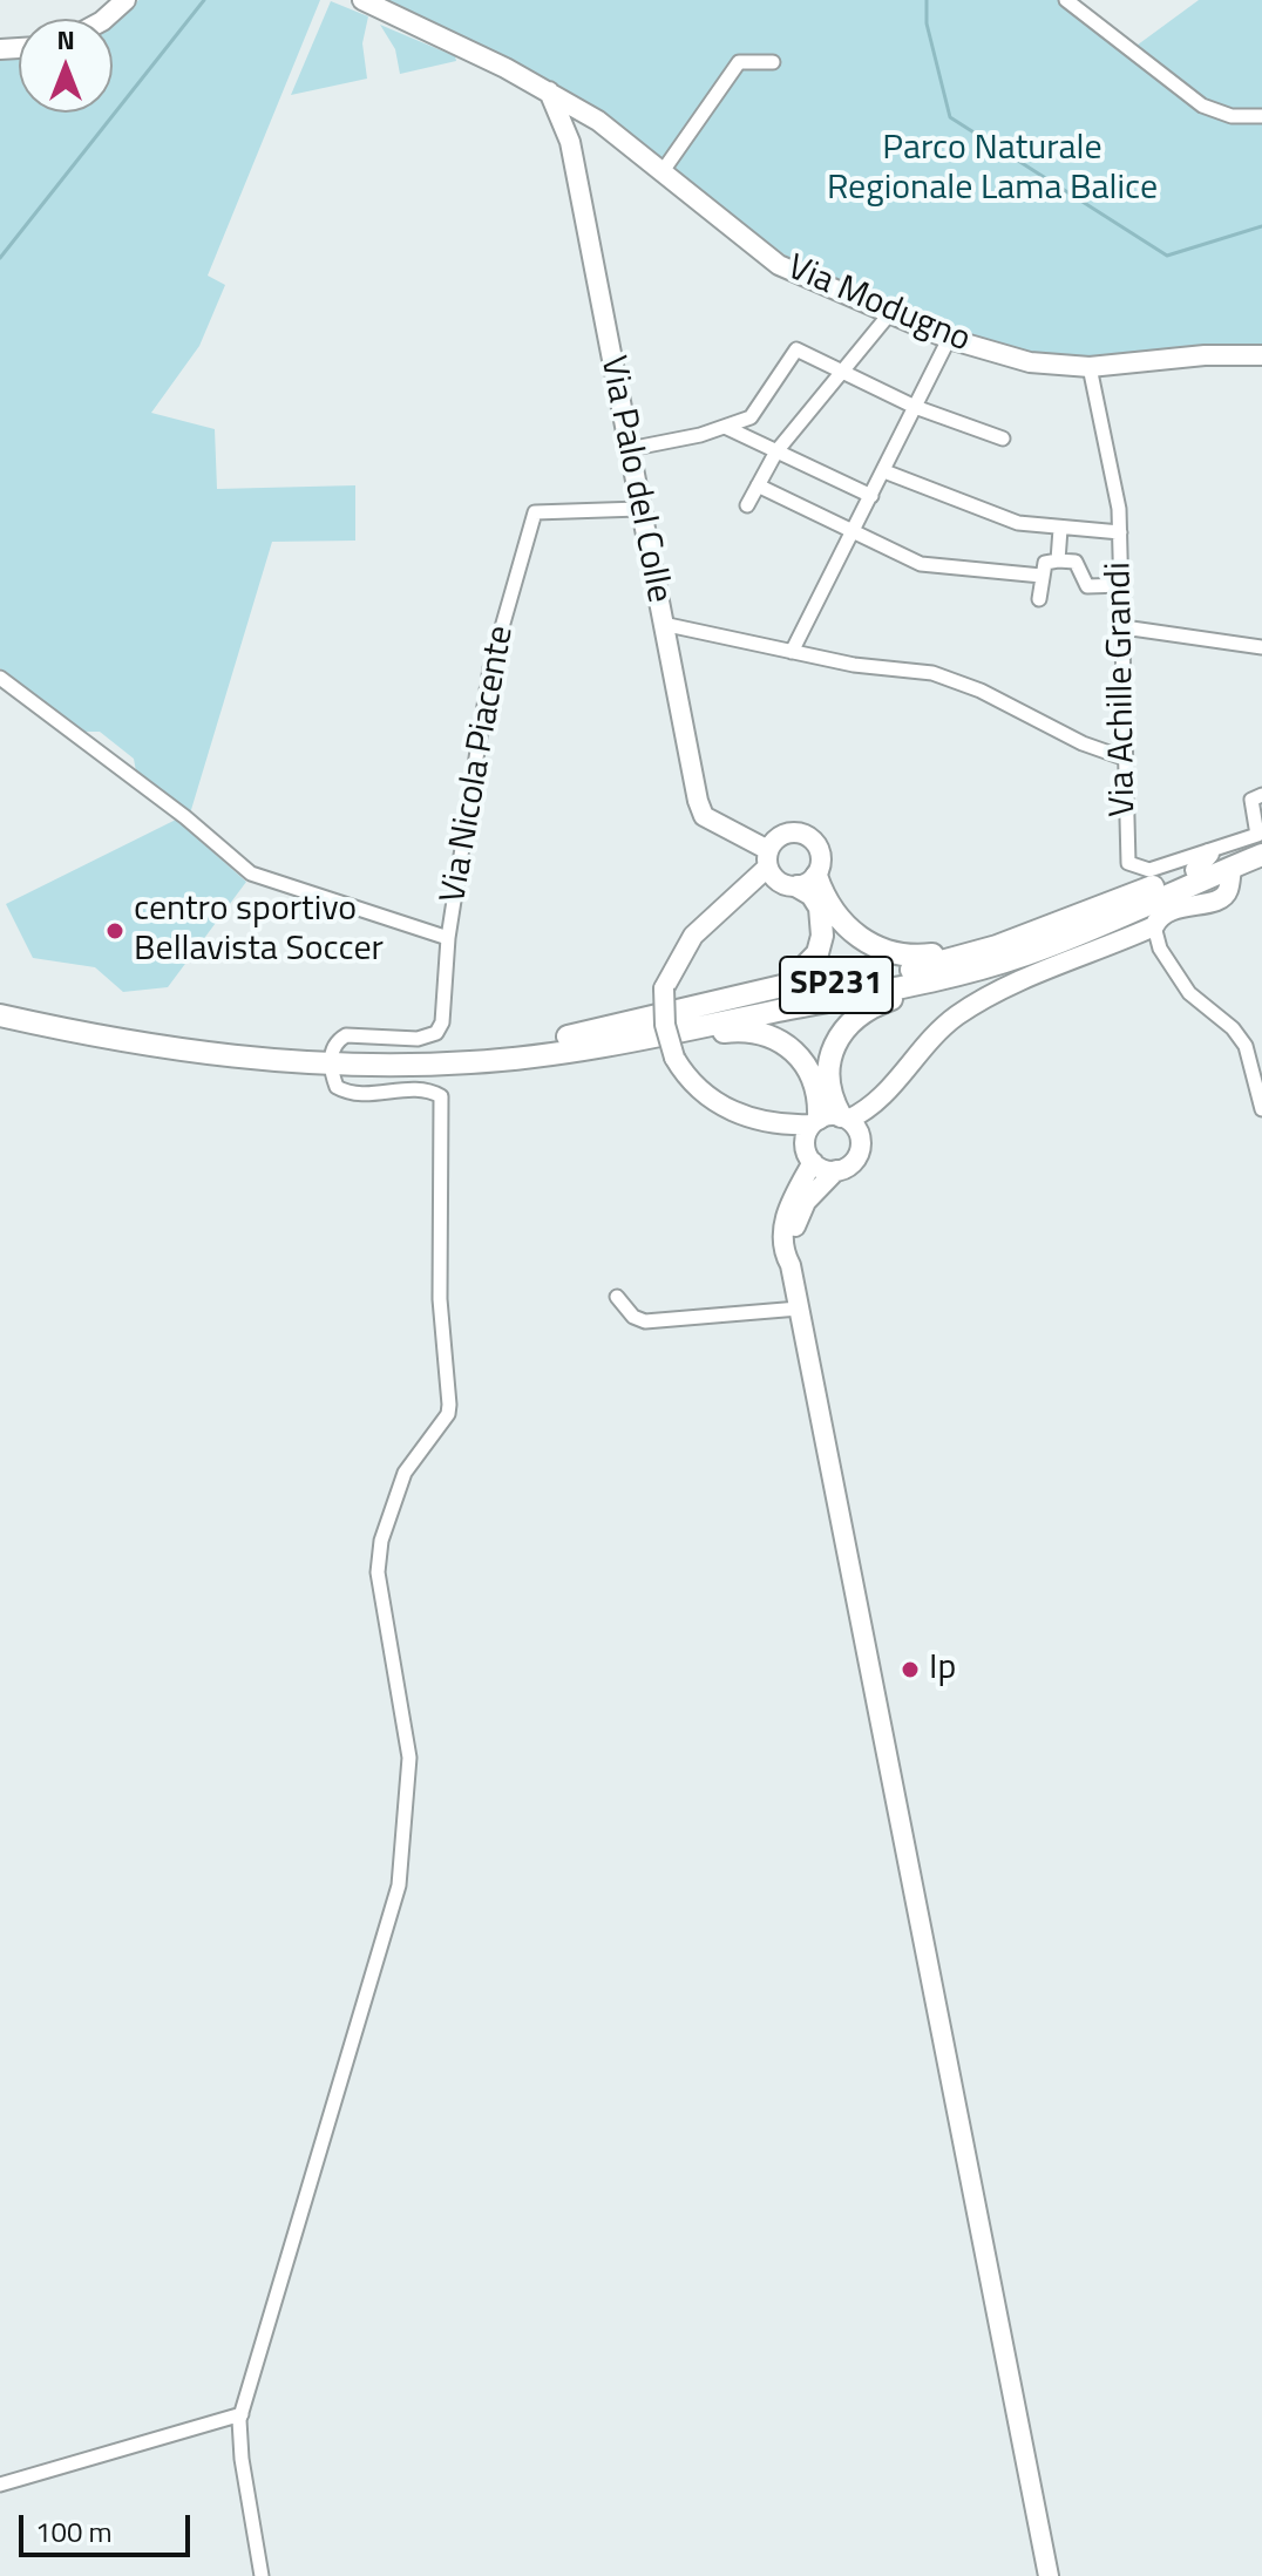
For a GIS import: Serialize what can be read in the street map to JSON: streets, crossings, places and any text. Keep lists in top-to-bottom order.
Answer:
{
  "streets": {
    "main road": ["SP231"],
    "street": [
      "Via Modugno",
      "Via Palo del Colle",
      "Via Achille Grandi",
      "Via Nicola Piacente"
    ]
  },
  "crossings": [
    ["Via Modugno", "Via Palo del Colle"],
    ["Via Modugno", "Via Achille Grandi"],
    ["Via Palo del Colle", "Via Nicola Piacente"],
    ["Via Achille Grandi", "SP231"]
  ],
  "parks": ["Parco Naturale Regionale Lama Balice"],
  "places": ["centro sportivo Bellavista Soccer", "Ip"],
  "scale_bar": "100 m",
  "north": "top"
}
